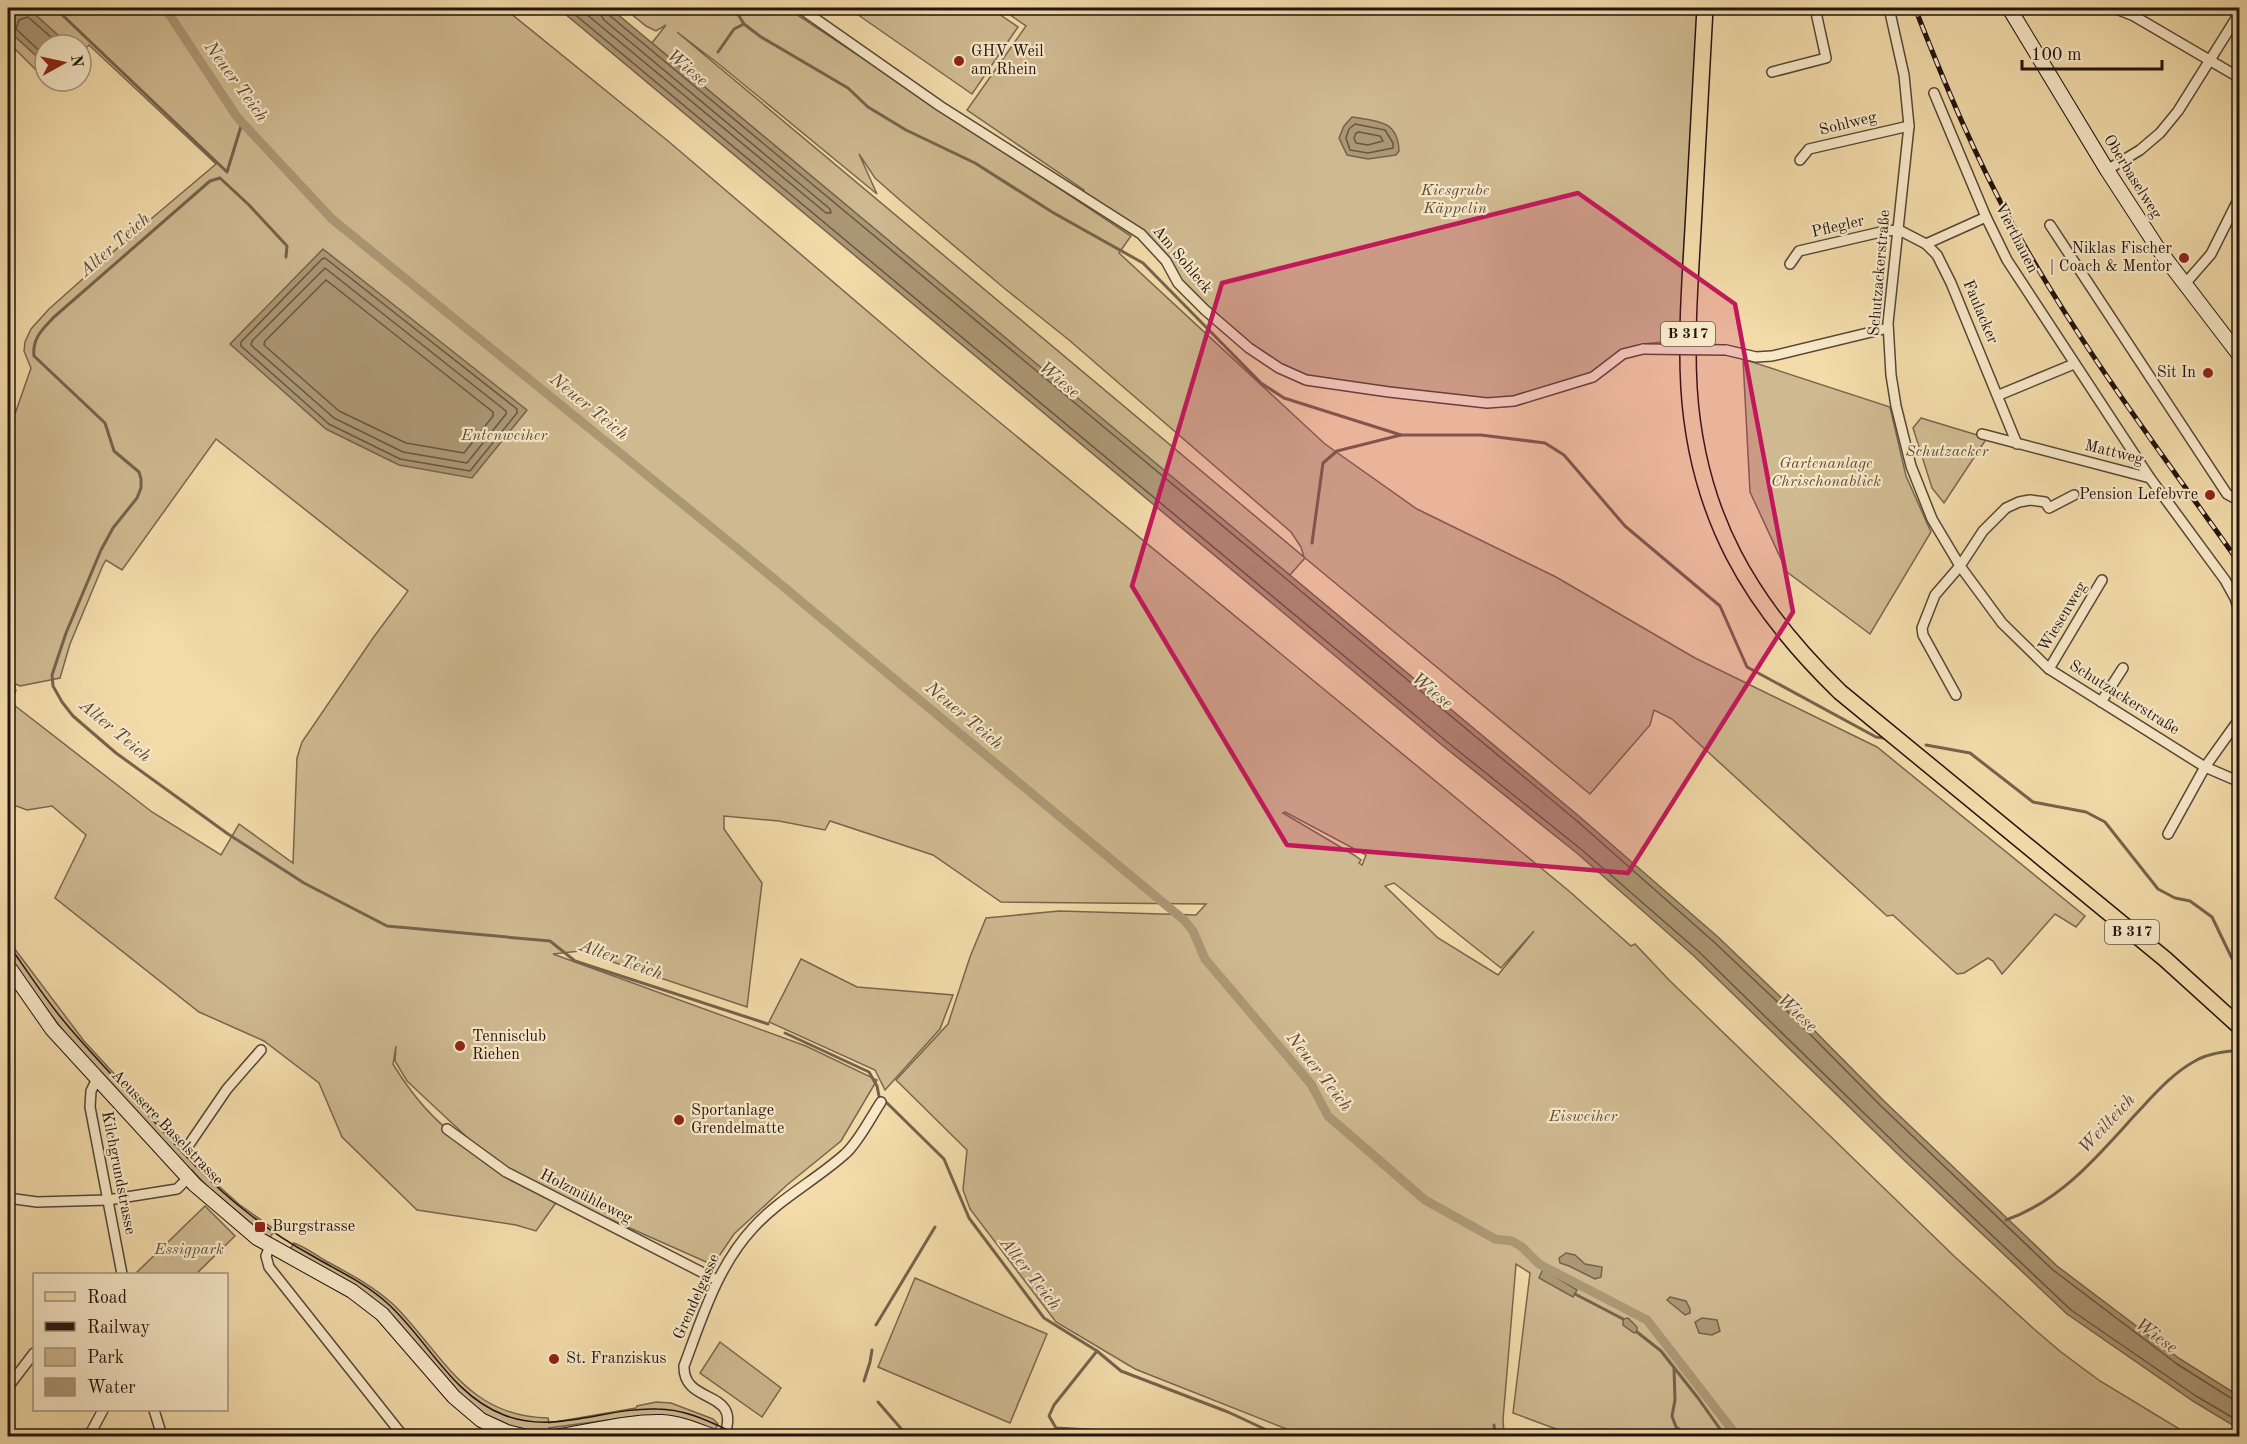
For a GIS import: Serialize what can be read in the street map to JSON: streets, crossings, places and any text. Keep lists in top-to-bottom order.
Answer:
{
  "streets": {
    "main road": ["Oberbaselweg", "B 317", "Aeussere Baselstrasse"],
    "street": [
      "Sohlweg",
      "Pflegler",
      "Vierthauen",
      "Am Sohleck",
      "Schutzackerstraße",
      "Faulacker",
      "Mattweg",
      "Wiesenweg",
      "Kilchgrundstrasse",
      "Holzmühleweg",
      "Grendelgasse"
    ]
  },
  "crossings": [
    ["Sohlweg", "Schutzackerstraße"],
    ["Pflegler", "Schutzackerstraße"],
    ["Pflegler", "Faulacker"],
    ["Vierthauen", "Mattweg"],
    ["Am Sohleck", "Schutzackerstraße"],
    ["Schutzackerstraße", "Faulacker"],
    ["Schutzackerstraße", "Wiesenweg"],
    ["Faulacker", "Mattweg"],
    ["Aeussere Baselstrasse", "Kilchgrundstrasse"],
    ["Holzmühleweg", "Grendelgasse"]
  ],
  "water": [
    "Wiese",
    "Neuer Teich",
    "Alter Teich",
    "Weilteich"
  ],
  "parks": [
    "Kiesgrube Käppelin",
    "Entenweiher",
    "Schutzacker",
    "Gartenanlage Chrischonablick",
    "Eisweiher",
    "Essigpark"
  ],
  "places": {
    "other": [
      "GHV Weil am Rhein",
      "Niklas Fischer | Coach & Mentor",
      "Sit In",
      "Pension Lefebvre",
      "Tennisclub Riehen",
      "Sportanlage Grendelmatte",
      "St. Franziskus"
    ],
    "transit": ["Burgstrasse"]
  },
  "legend": [
    "Road",
    "Railway",
    "Park",
    "Water"
  ],
  "scale_bar": "100 m",
  "north": "right"
}
